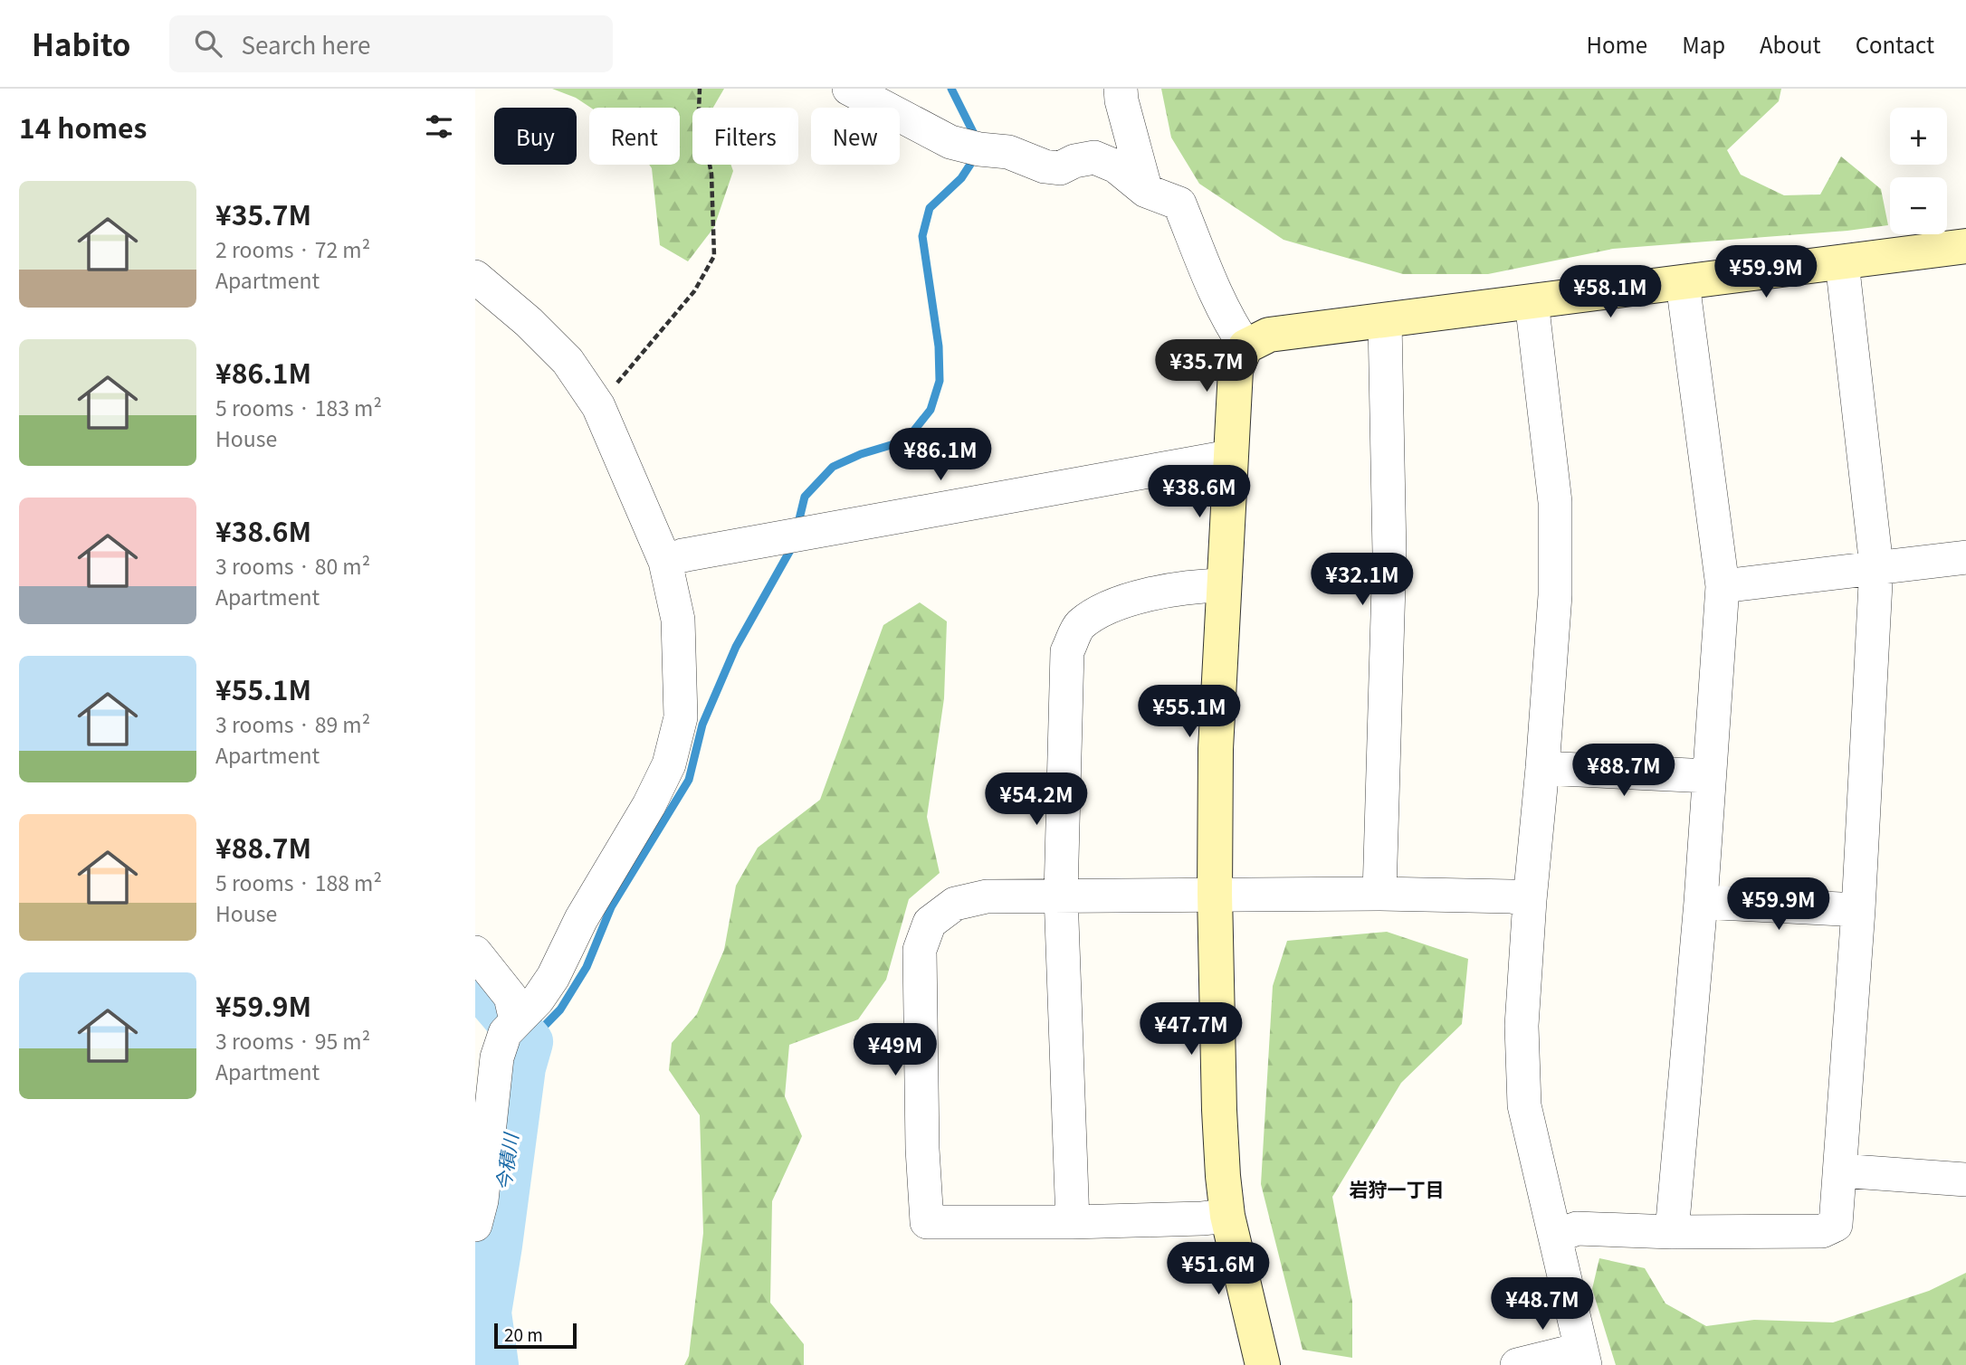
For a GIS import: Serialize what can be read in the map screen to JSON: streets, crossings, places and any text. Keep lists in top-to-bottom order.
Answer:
{
  "districts": ["岩狩一丁目"],
  "water": ["今積川"],
  "scale_bar": "20 m",
  "page": {
    "header": "Habito",
    "search": "Search here",
    "nav": [
      "Home",
      "Map",
      "About",
      "Contact"
    ],
    "heading": "14 homes",
    "map_buttons": ["+", "−"],
    "chip": [
      "Buy",
      "Rent",
      "Filters",
      "New"
    ],
    "list": [
      {
        "name": "¥35.7M",
        "note": "2 rooms · 72 m² · Apartment"
      },
      {
        "name": "¥86.1M",
        "note": "5 rooms · 183 m² · House"
      },
      {
        "name": "¥38.6M",
        "note": "3 rooms · 80 m² · Apartment"
      },
      {
        "name": "¥55.1M",
        "note": "3 rooms · 89 m² · Apartment"
      },
      {
        "name": "¥88.7M",
        "note": "5 rooms · 188 m² · House"
      },
      {
        "name": "¥59.9M",
        "note": "3 rooms · 95 m² · Apartment"
      }
    ],
    "price": [
      "¥59.9M",
      "¥58.1M",
      "¥35.7M",
      "¥86.1M",
      "¥38.6M",
      "¥32.1M",
      "¥55.1M",
      "¥88.7M",
      "¥54.2M",
      "¥59.9M",
      "¥47.7M",
      "¥49M",
      "¥51.6M",
      "¥48.7M"
    ],
    "scale": "20 m"
  }
}
